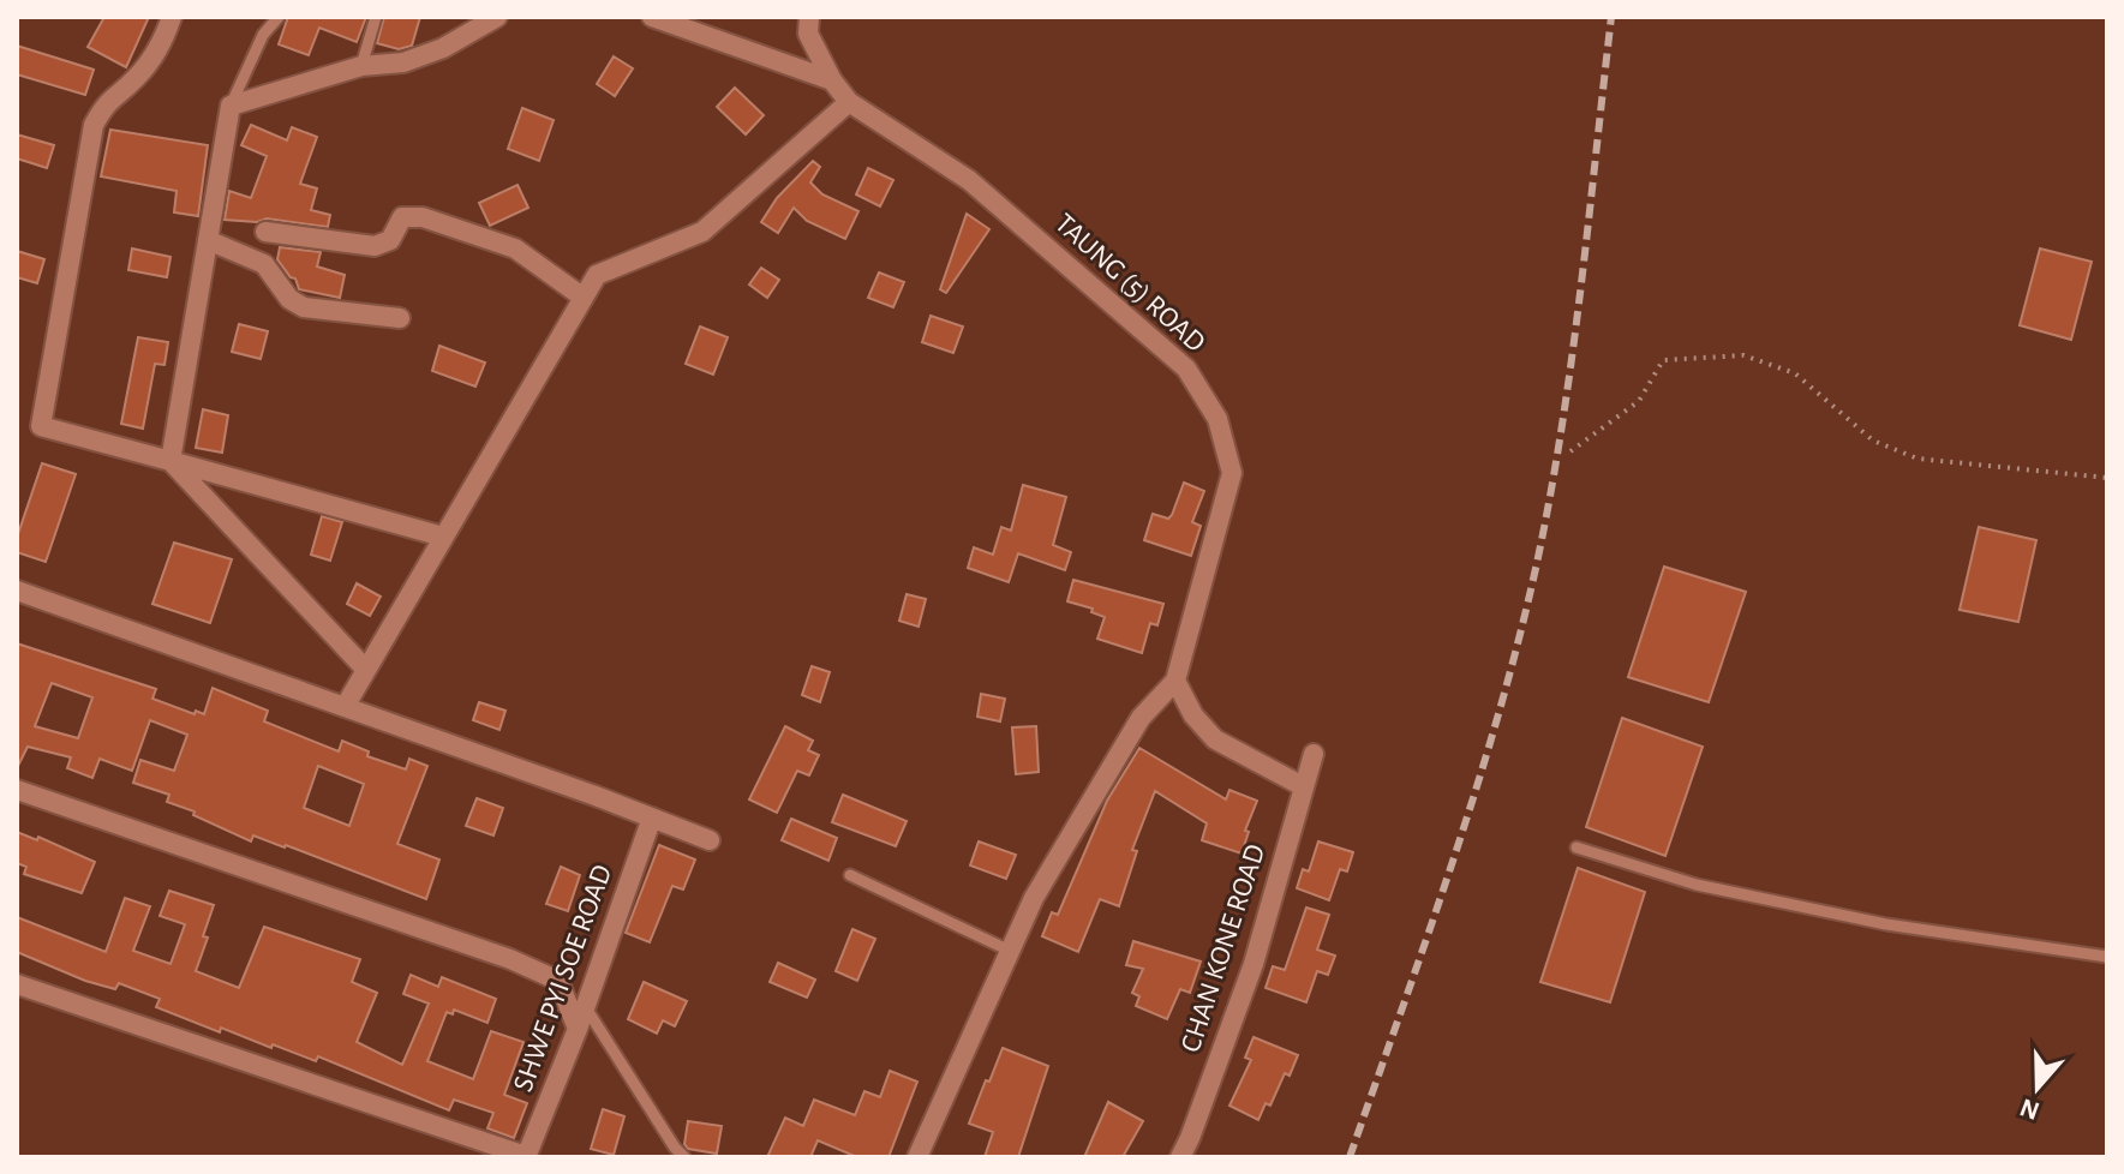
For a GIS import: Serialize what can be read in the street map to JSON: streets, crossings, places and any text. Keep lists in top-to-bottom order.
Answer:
{
  "streets": {
    "street": ["TAUNG (5) ROAD", "CHAN KONE ROAD", "SHWE PYI SOE ROAD"]
  },
  "north": "bottom"
}
